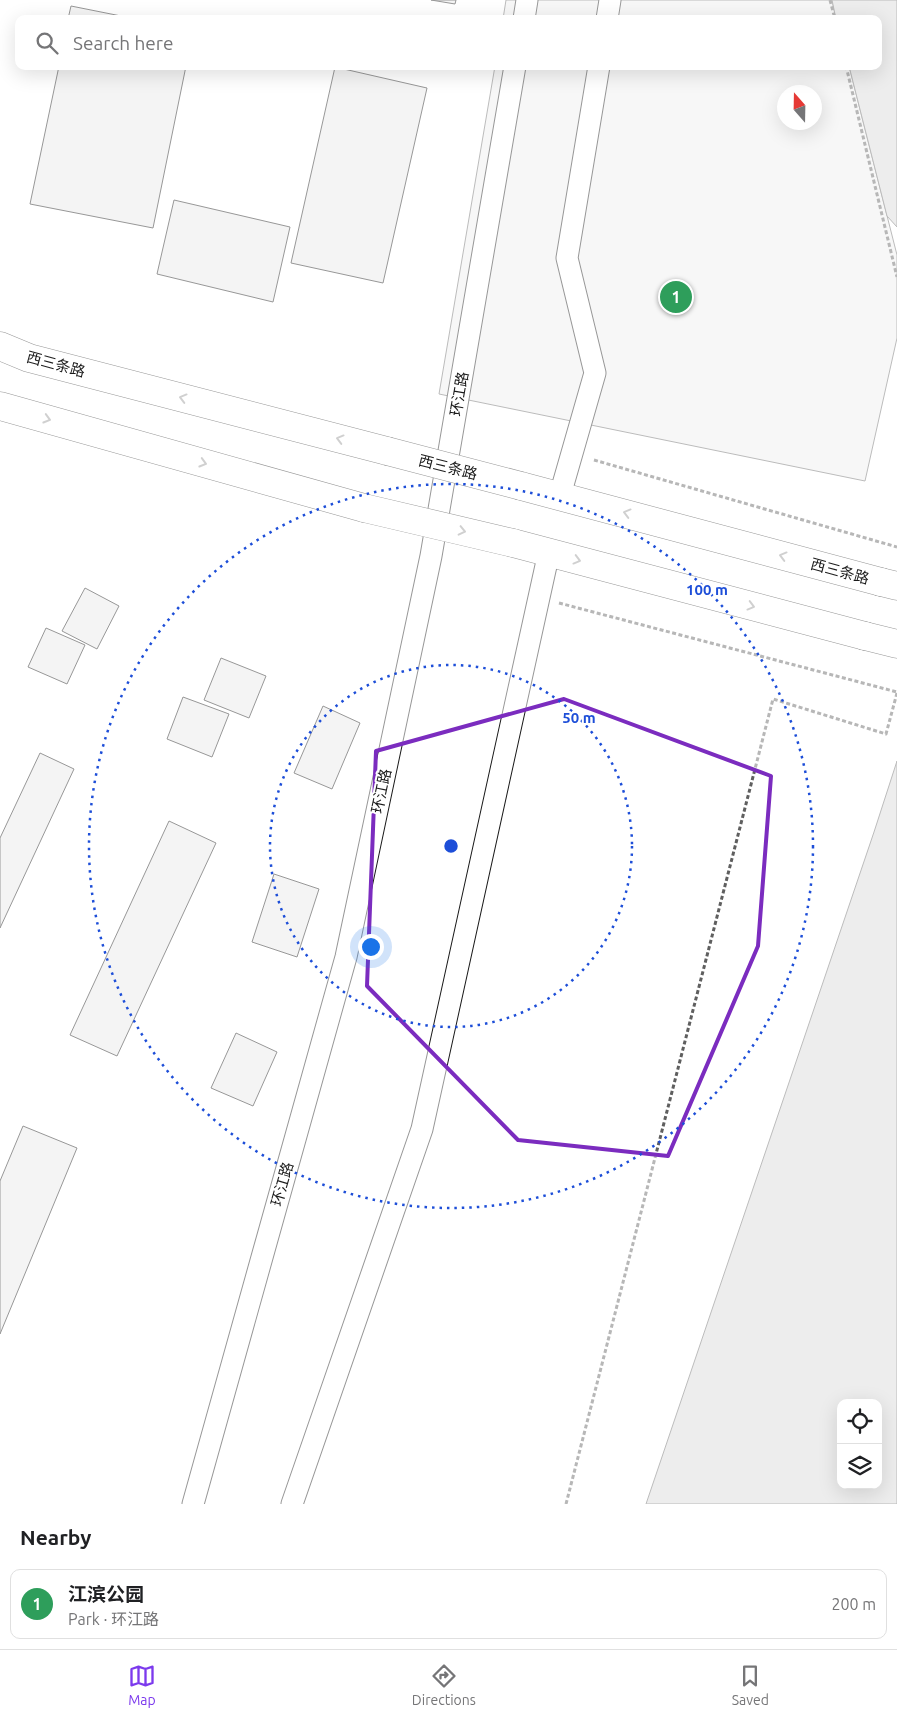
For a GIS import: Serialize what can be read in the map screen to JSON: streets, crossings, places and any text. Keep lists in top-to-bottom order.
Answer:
{
  "streets": {
    "main road": ["西三条路"],
    "street": ["环江路"]
  },
  "north": "top",
  "page": {
    "search": "Search here",
    "pins": "1",
    "heading": "Nearby",
    "list": [
      {
        "mark": "1",
        "name": "江滨公园",
        "note": "Park · 环江路",
        "value": "200 m"
      }
    ],
    "nav": ["Map", "Directions", "Saved"]
  },
  "rings": ["100 m", "50 m"]
}
